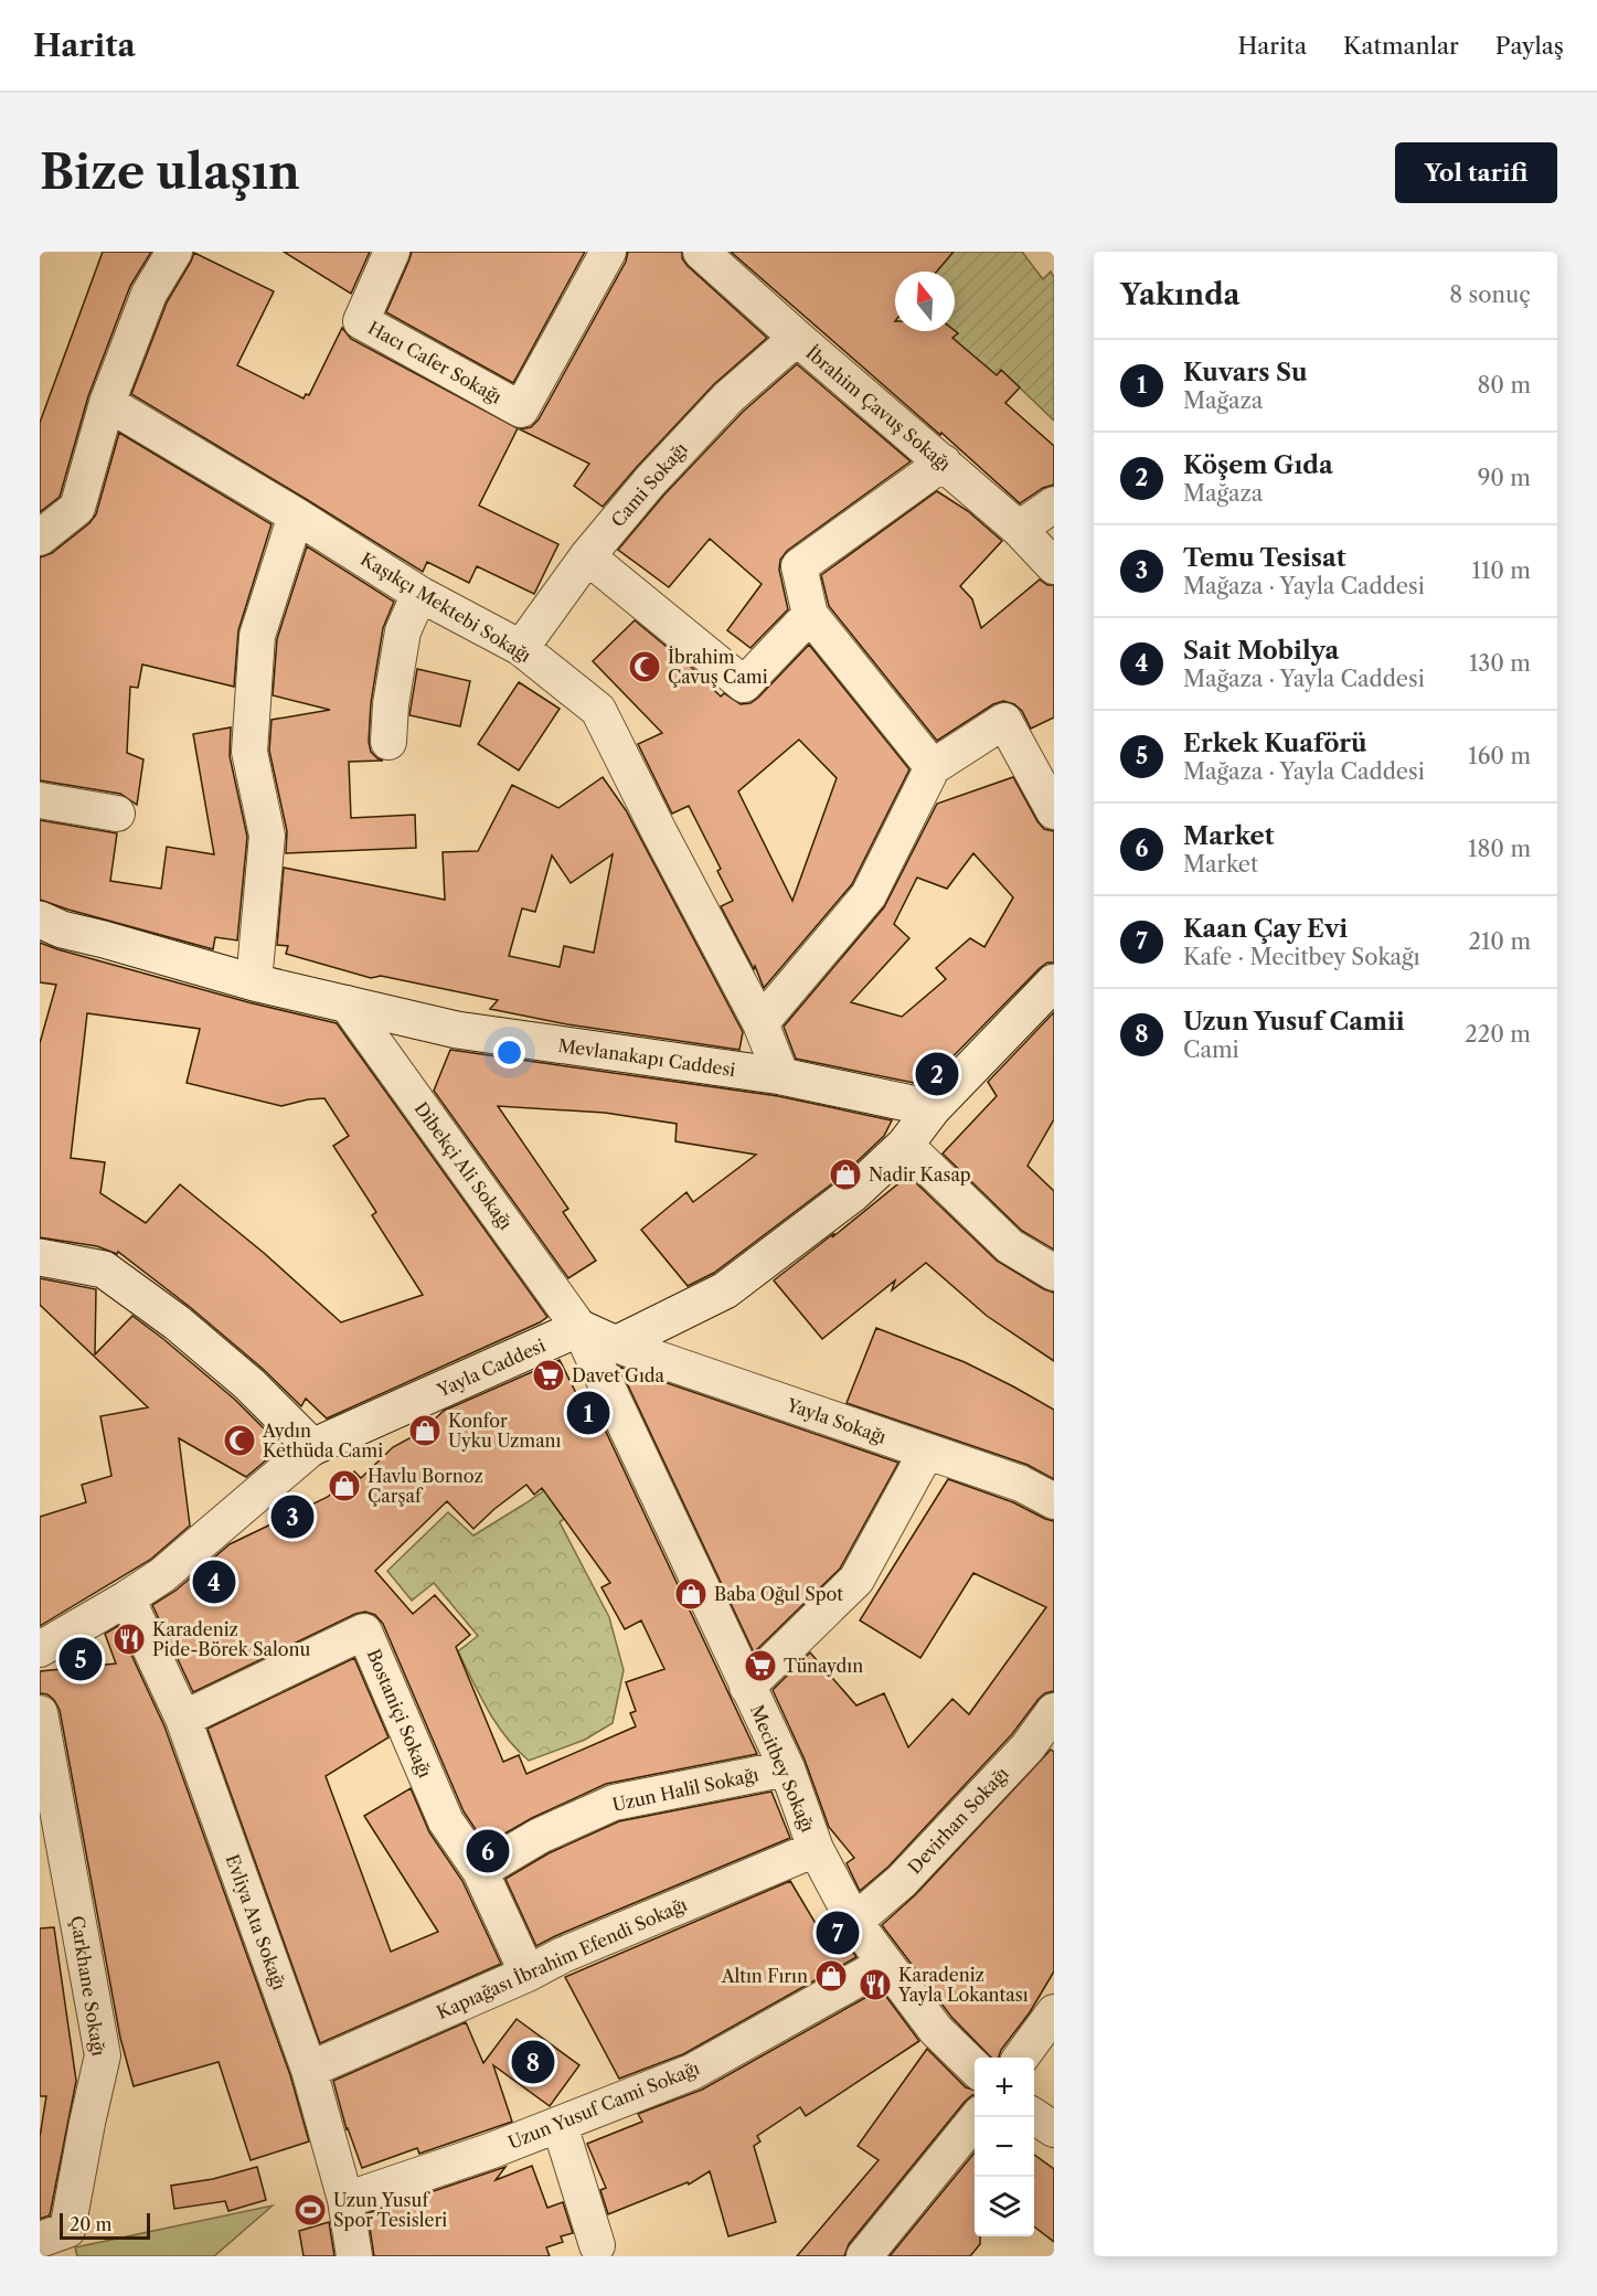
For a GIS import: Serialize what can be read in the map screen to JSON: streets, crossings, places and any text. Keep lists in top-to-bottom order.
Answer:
{
  "streets": {
    "street": [
      "Hacı Cafer Sokağı",
      "İbrahim Çavuş Sokağı",
      "Cami Sokağı",
      "Kaşıkçı Mektebi Sokağı",
      "Mevlanakapı Caddesi",
      "Dibekçi Ali Sokağı",
      "Yayla Caddesi",
      "Yayla Sokağı",
      "Bostaniçi Sokağı",
      "Meсitbey Sokağı",
      "Uzun Halil Sokağı",
      "Devirhan Sokağı",
      "Evliya Ata Sokağı",
      "Kapıağası İbrahim Efendi Sokağı",
      "Çarkhane Sokağı",
      "Uzun Yusuf Cami Sokağı"
    ]
  },
  "crossings": [
    ["İbrahim Çavuş Sokağı", "Cami Sokağı"],
    ["Cami Sokağı", "Kaşıkçı Mektebi Sokağı"],
    ["Kaşıkçı Mektebi Sokağı", "Mevlanakapı Caddesi"],
    ["Mevlanakapı Caddesi", "Dibekçi Ali Sokağı"],
    ["Dibekçi Ali Sokağı", "Yayla Caddesi"],
    ["Dibekçi Ali Sokağı", "Meсitbey Sokağı"],
    ["Yayla Caddesi", "Meсitbey Sokağı"],
    ["Yayla Caddesi", "Evliya Ata Sokağı"],
    ["Bostaniçi Sokağı", "Uzun Halil Sokağı"],
    ["Bostaniçi Sokağı", "Evliya Ata Sokağı"],
    ["Bostaniçi Sokağı", "Kapıağası İbrahim Efendi Sokağı"],
    ["Meсitbey Sokağı", "Uzun Halil Sokağı"],
    ["Meсitbey Sokağı", "Devirhan Sokağı"],
    ["Meсitbey Sokağı", "Kapıağası İbrahim Efendi Sokağı"],
    ["Meсitbey Sokağı", "Uzun Yusuf Cami Sokağı"],
    ["Evliya Ata Sokağı", "Kapıağası İbrahim Efendi Sokağı"],
    ["Evliya Ata Sokağı", "Uzun Yusuf Cami Sokağı"]
  ],
  "places": {
    "mosque": ["İbrahim Çavuş Cami", "Aydın Kethüda Cami"],
    "shop": [
      "Nadir Kasap",
      "Konfor Uyku Uzmanı",
      "Havlu Bornoz Çarşaf",
      "Baba Oğul Spot",
      "Altın Fırın"
    ],
    "supermarket": ["Davet Gıda", "Tünaydın"],
    "restaurant": ["Karadeniz Pide-Börek Salonu", "Karadeniz Yayla Lokantası"],
    "sports": ["Uzun Yusuf Spor Tesisleri"]
  },
  "scale_bar": "20 m",
  "north": "top",
  "page": {
    "header": "Harita",
    "nav": ["Harita", "Katmanlar", "Paylaş"],
    "buttons": "Yol tarifi",
    "title": "Bize ulaşın",
    "heading": ["Yakında", "8 sonuç"],
    "list": [
      {
        "mark": "1",
        "name": "Kuvars Su",
        "note": "Mağaza",
        "value": "80 m"
      },
      {
        "mark": "2",
        "name": "Köşem Gıda",
        "note": "Mağaza",
        "value": "90 m"
      },
      {
        "mark": "3",
        "name": "Temu Tesisat",
        "note": "Mağaza · Yayla Caddesi",
        "value": "110 m"
      },
      {
        "mark": "4",
        "name": "Sait Mobilya",
        "note": "Mağaza · Yayla Caddesi",
        "value": "130 m"
      },
      {
        "mark": "5",
        "name": "Erkek Kuaförü",
        "note": "Mağaza · Yayla Caddesi",
        "value": "160 m"
      },
      {
        "mark": "6",
        "name": "Market",
        "note": "Market",
        "value": "180 m"
      },
      {
        "mark": "7",
        "name": "Kaan Çay Evi",
        "note": "Kafe · Meсitbey Sokağı",
        "value": "210 m"
      },
      {
        "mark": "8",
        "name": "Uzun Yusuf Camii",
        "note": "Cami",
        "value": "220 m"
      }
    ],
    "pins": [
      "2",
      "1",
      "3",
      "4",
      "5",
      "6",
      "7",
      "8"
    ],
    "map_buttons": ["+", "−"],
    "scale": "20 m"
  }
}
